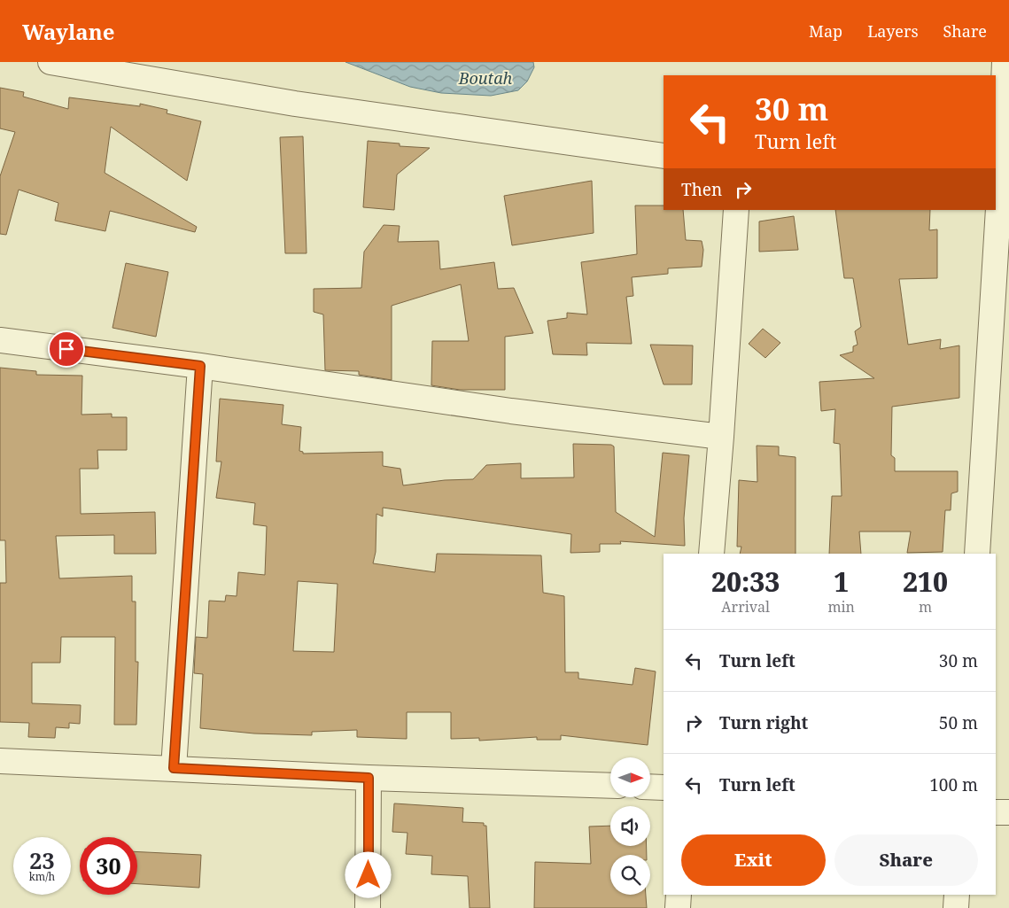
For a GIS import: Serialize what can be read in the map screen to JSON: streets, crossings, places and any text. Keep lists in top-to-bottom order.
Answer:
{
  "water": ["Boutah"],
  "north": "right",
  "page": {
    "header": "Waylane",
    "nav": ["Map", "Layers", "Share"],
    "turn": ["30 m", "Turn left"],
    "then": "Then",
    "eta": [
      "20:33",
      "Arrival",
      "1",
      "min",
      "210",
      "m"
    ],
    "list": [
      {
        "name": "Turn left",
        "value": "30 m"
      },
      {
        "name": "Turn right",
        "value": "50 m"
      },
      {
        "name": "Turn left",
        "value": "100 m"
      }
    ],
    "buttons": ["Exit", "Share"],
    "speed": "23 km/h",
    "limit": "30"
  }
}
